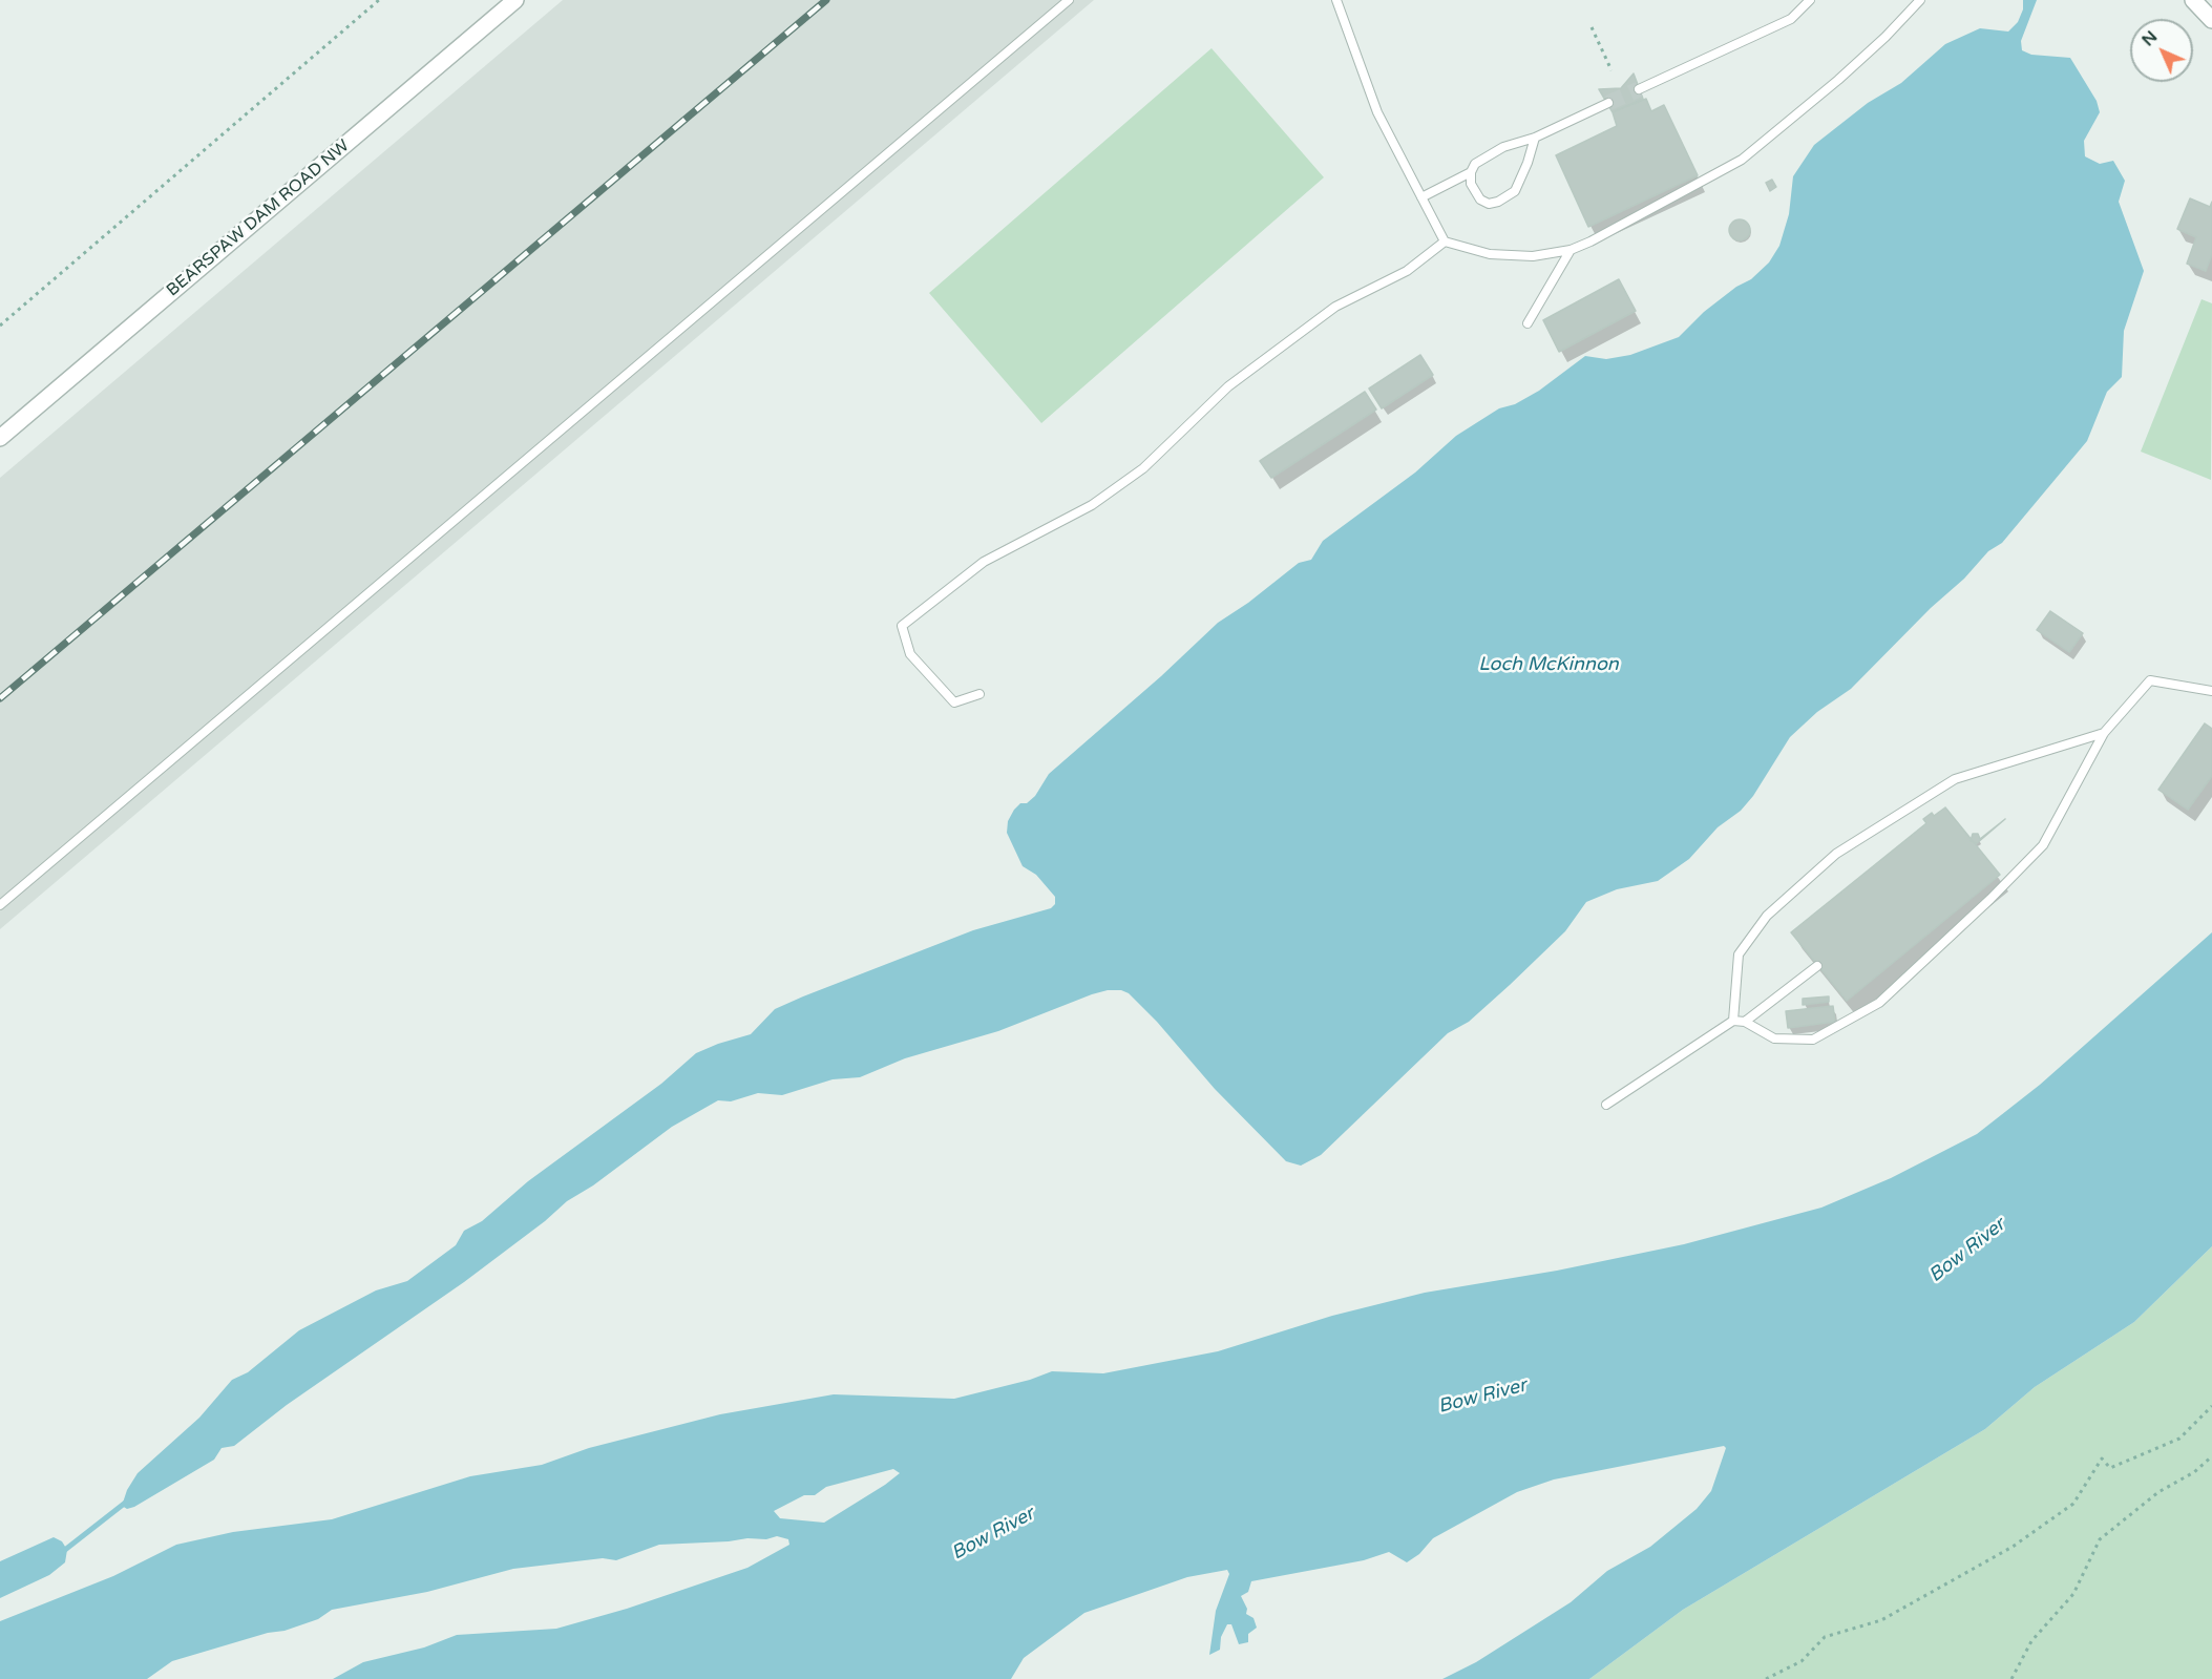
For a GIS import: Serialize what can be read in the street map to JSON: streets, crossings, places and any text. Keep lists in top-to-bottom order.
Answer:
{
  "streets": {
    "street": ["BEARSPAW DAM ROAD NW"]
  },
  "water": ["Loch McKinnon", "Bow River"],
  "north": "top left"
}
